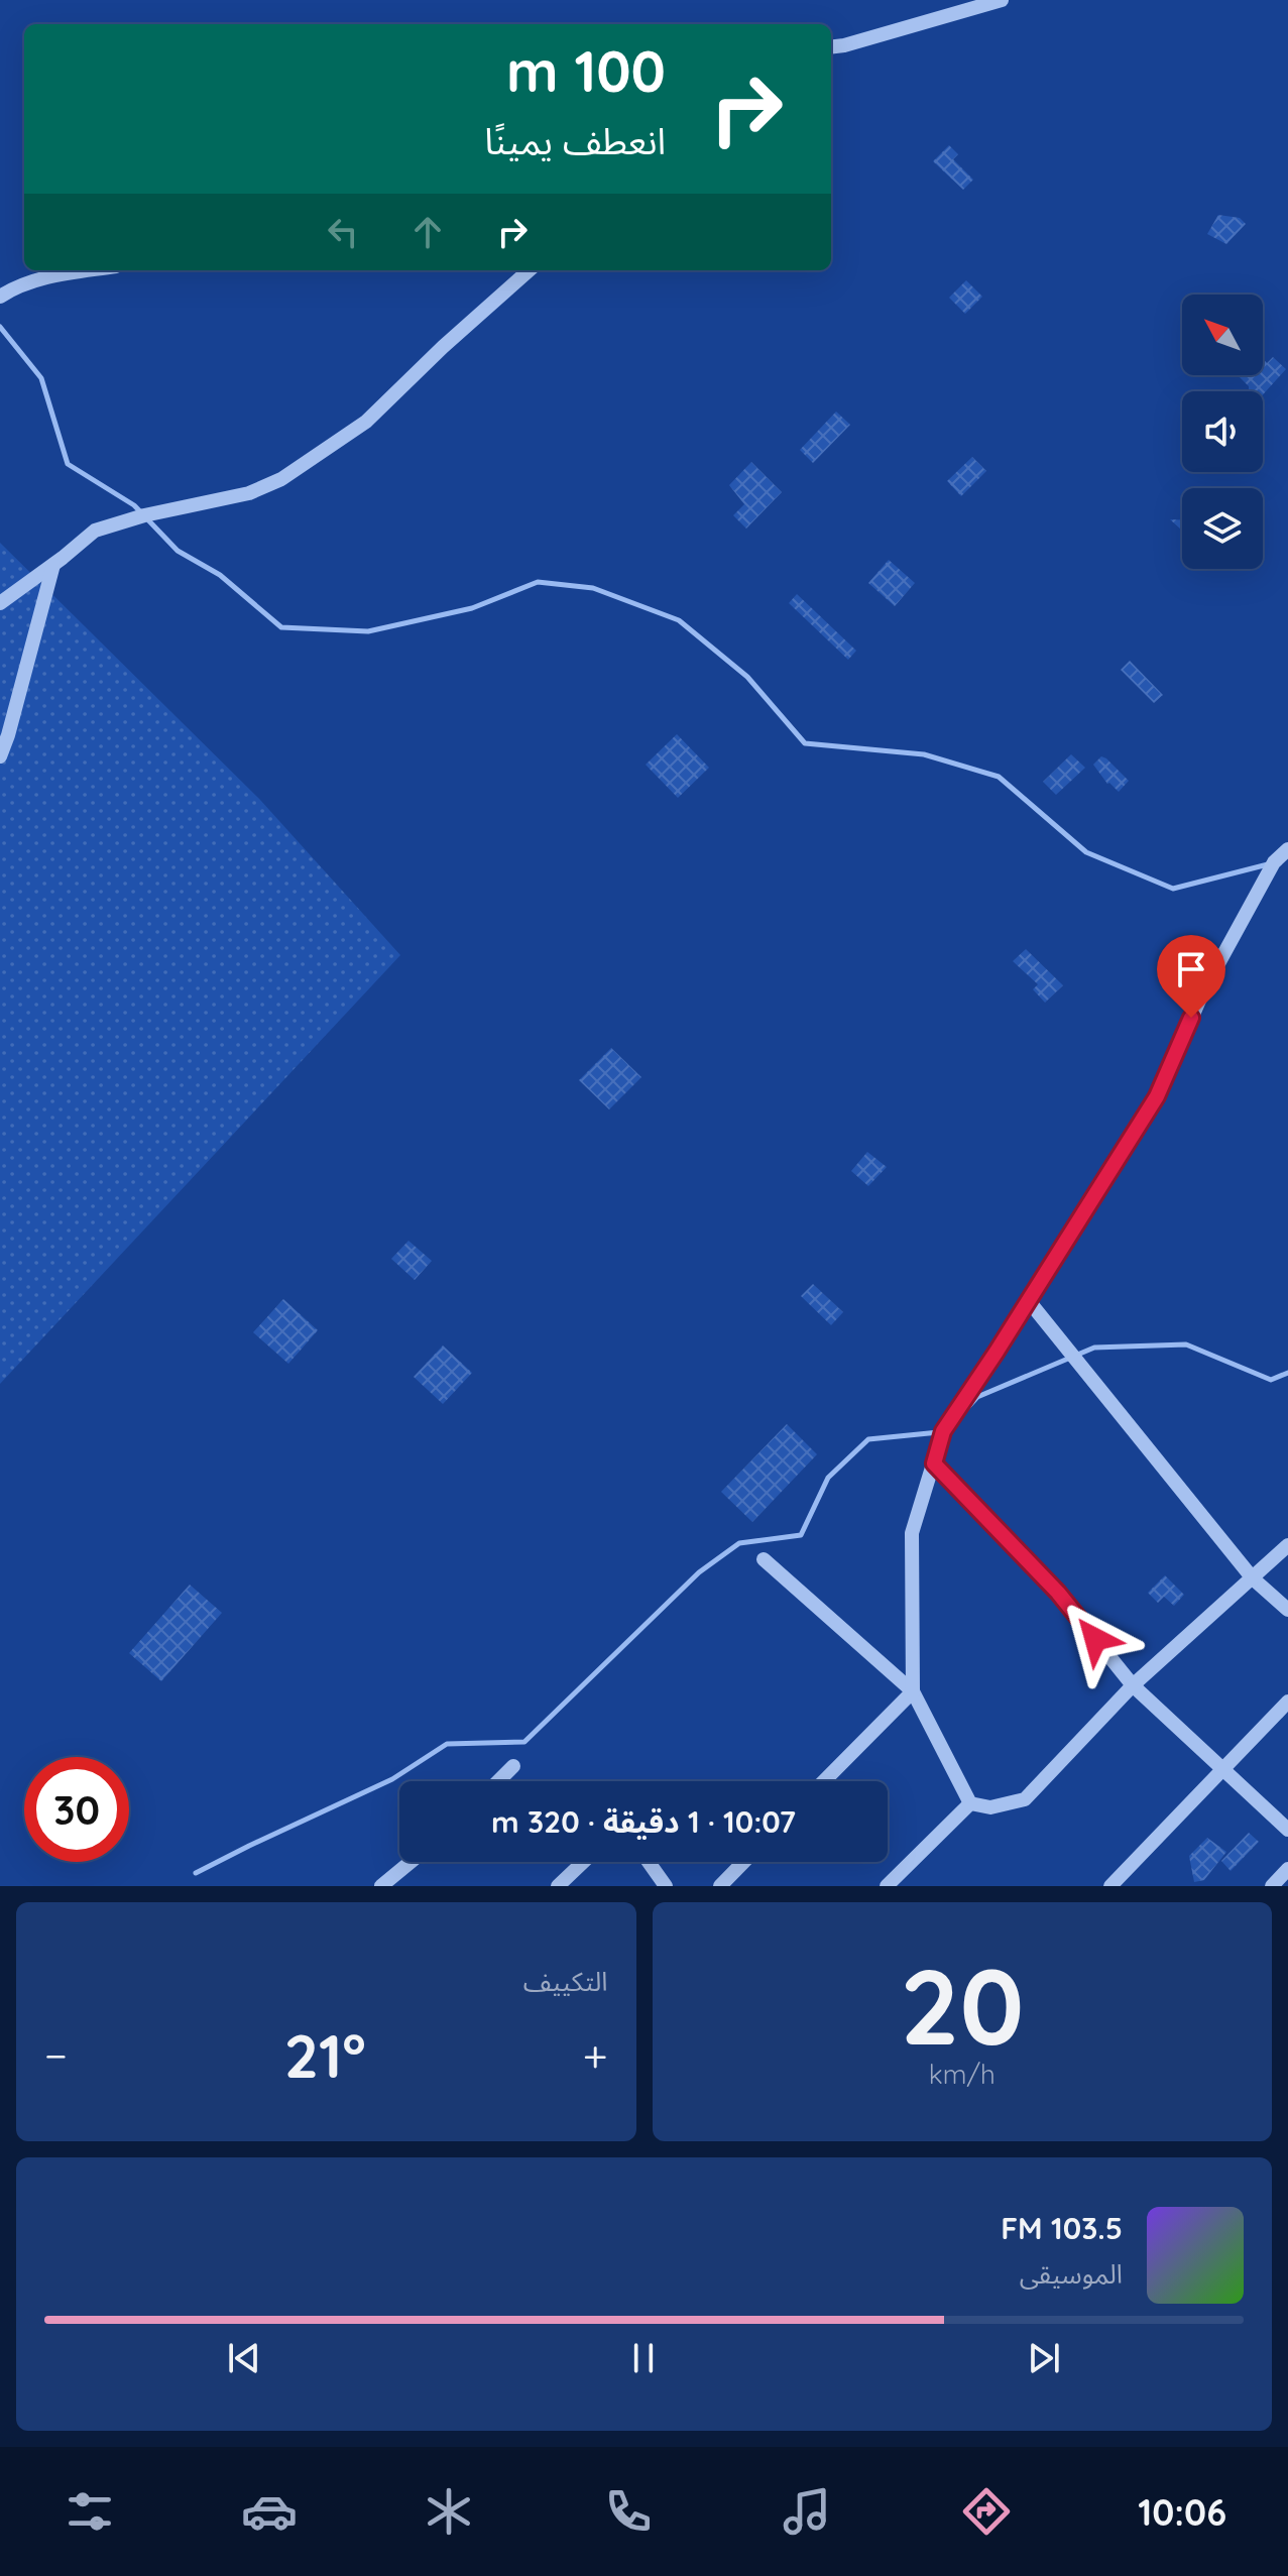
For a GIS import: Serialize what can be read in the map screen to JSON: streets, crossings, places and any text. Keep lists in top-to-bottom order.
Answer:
{
  "north": "top left",
  "page": {
    "turn": ["100 m", "انعطف يمينًا"],
    "limit": "30",
    "trip": "10:07 · 1 دقيقة · 320 m",
    "tile": [
      ["20", "km/h"],
      "التكييف"
    ],
    "heat": ["−", "21°", "+"],
    "song": ["103.5 FM", "الموسيقى"],
    "tabs": "10:06"
  }
}
